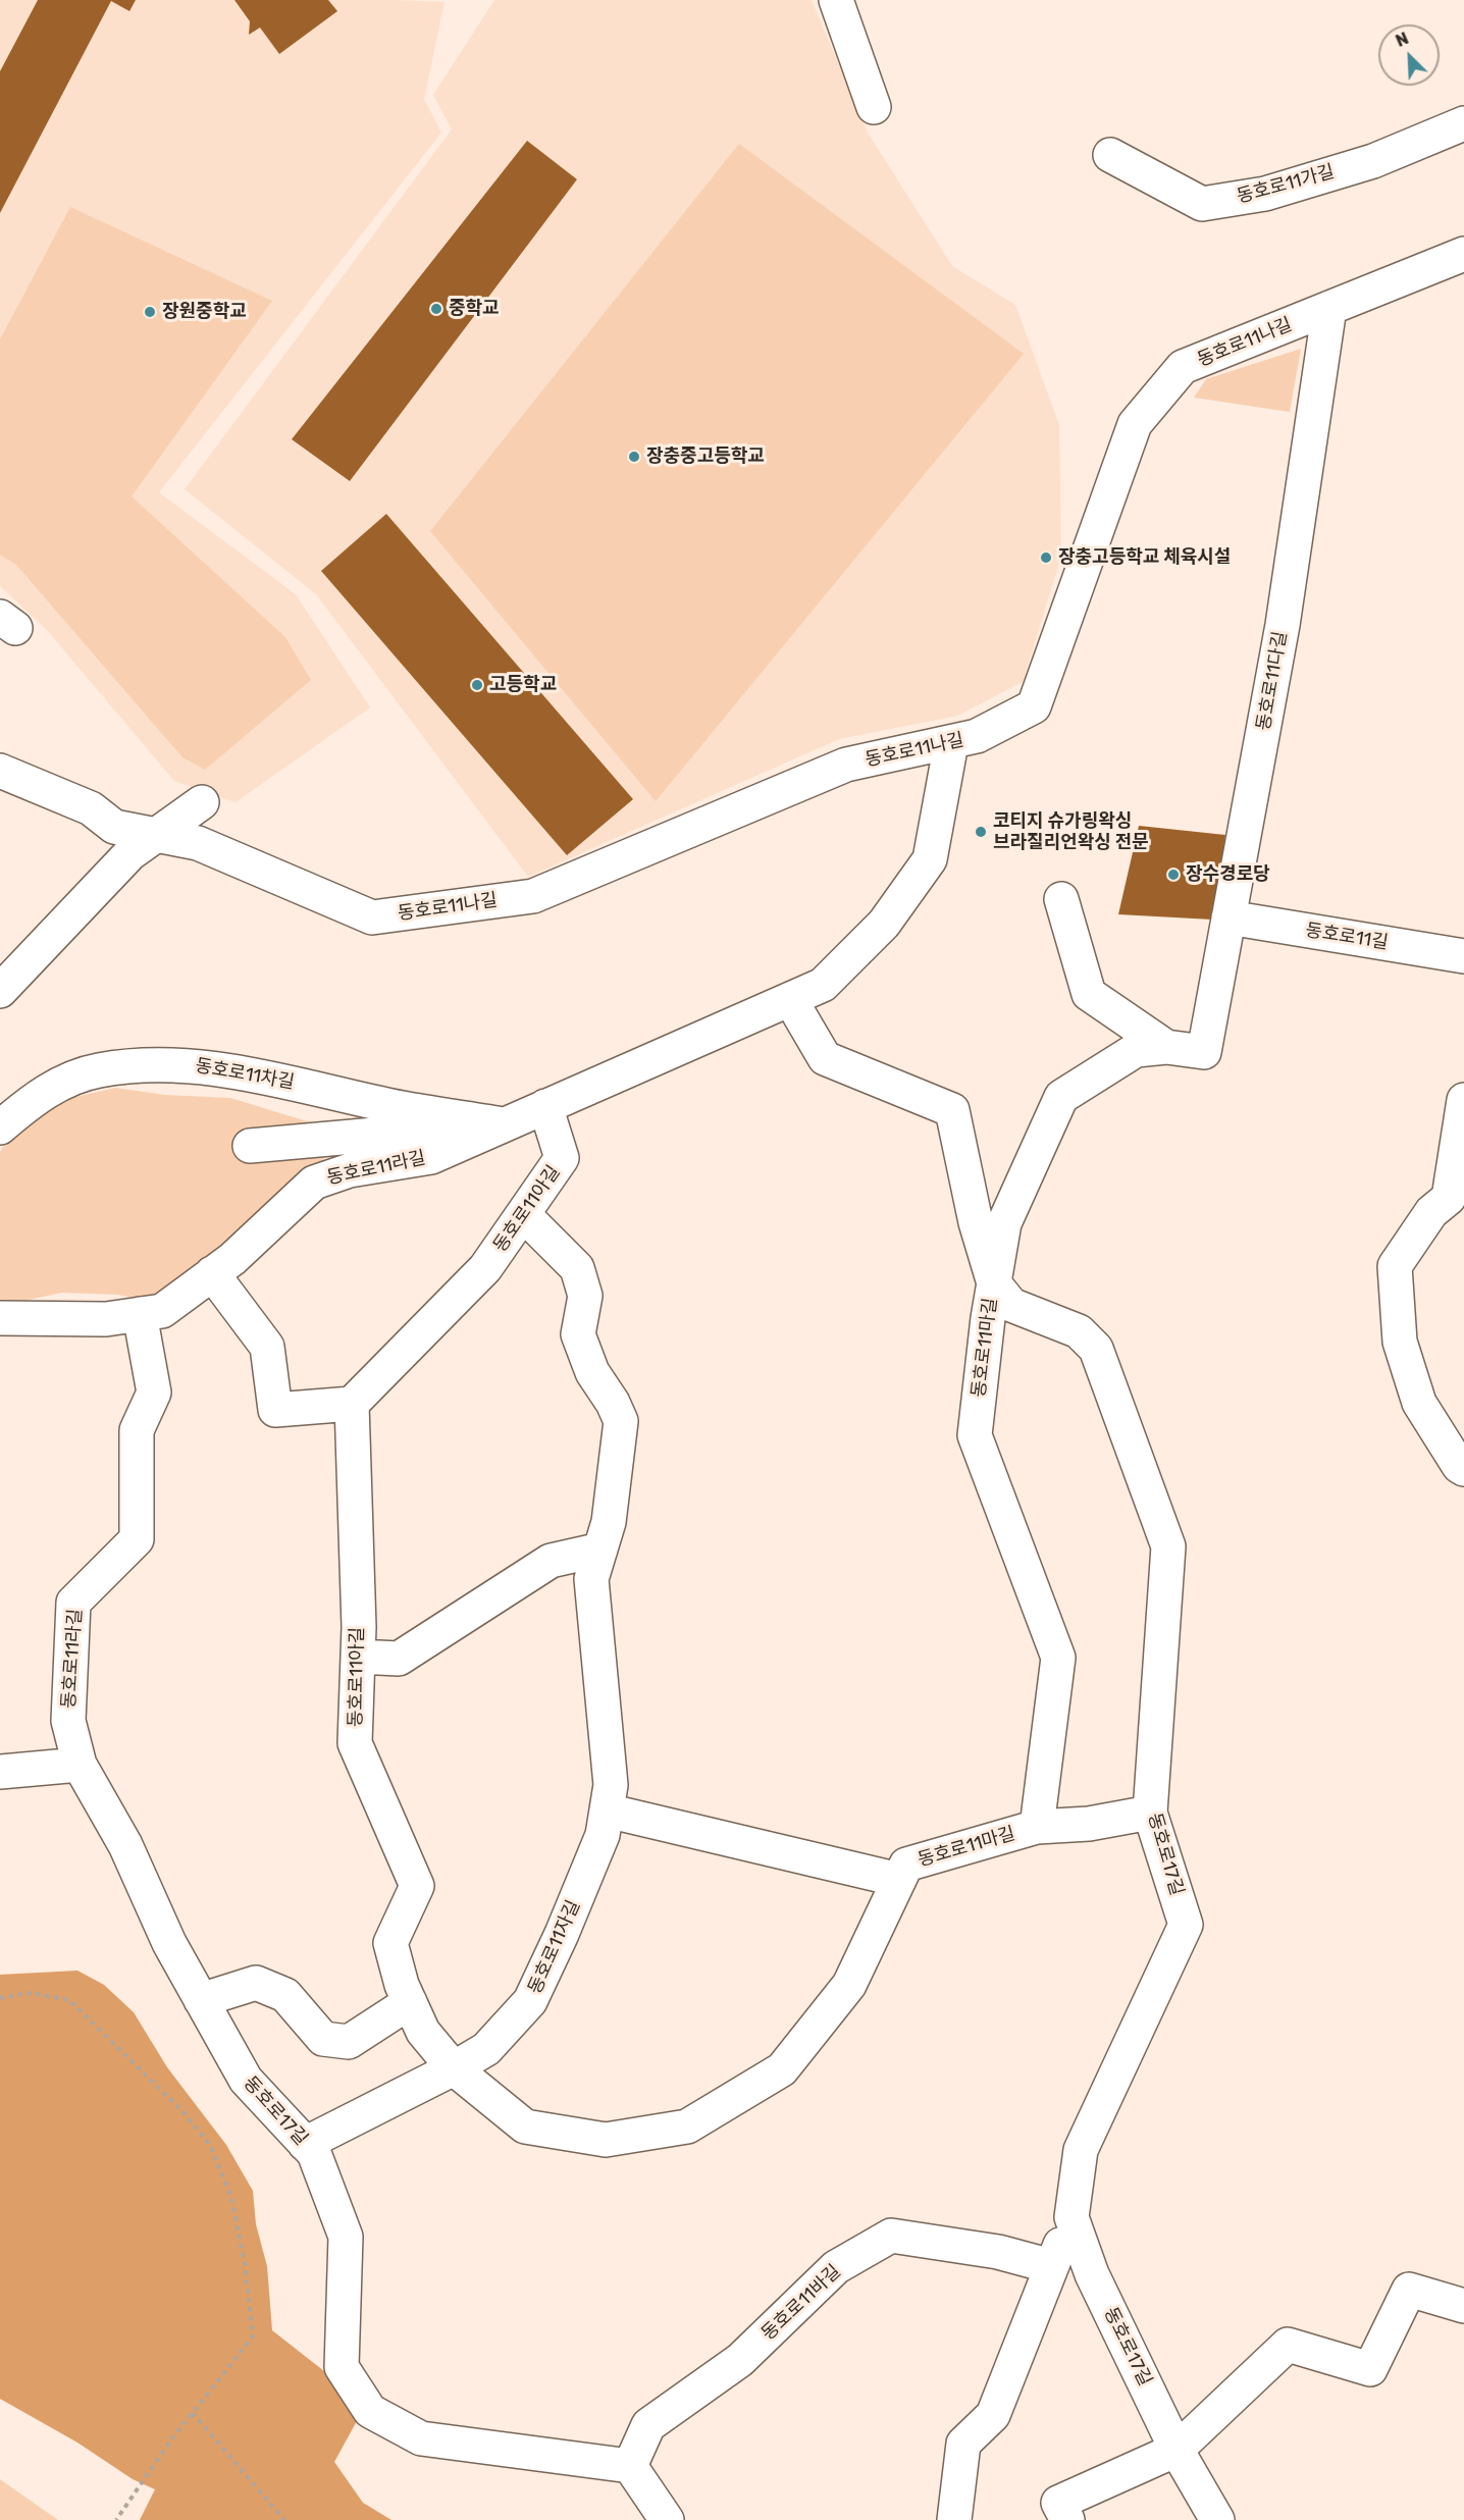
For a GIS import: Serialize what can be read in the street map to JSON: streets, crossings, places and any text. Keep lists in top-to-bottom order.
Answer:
{
  "streets": {
    "street": [
      "동호로11가길",
      "동호로11나길",
      "동호로11다길",
      "동호로11길",
      "동호로11차길",
      "동호로11라길",
      "동호로11아길",
      "동호로11마길",
      "동호로17길",
      "동호로11자길",
      "동호로11바길"
    ]
  },
  "crossings": [
    ["동호로11나길", "동호로11다길"],
    ["동호로11나길", "동호로11라길"],
    ["동호로11다길", "동호로11길"],
    ["동호로11다길", "동호로11마길"],
    ["동호로11차길", "동호로11라길"],
    ["동호로11라길", "동호로11아길"],
    ["동호로11라길", "동호로11마길"],
    ["동호로11라길", "동호로17길"],
    ["동호로11아길", "동호로11마길"],
    ["동호로11아길", "동호로11자길"],
    ["동호로11마길", "동호로17길"],
    ["동호로11마길", "동호로11자길"],
    ["동호로17길", "동호로11자길"],
    ["동호로17길", "동호로11바길"]
  ],
  "places": [
    "중학교",
    "장원중학교",
    "장충중고등학교",
    "장충고등학교 체육시설",
    "고등학교",
    "코티지 슈가링왁싱 브라질리언왁싱 전문",
    "장수경로당"
  ],
  "north": "top left"
}
